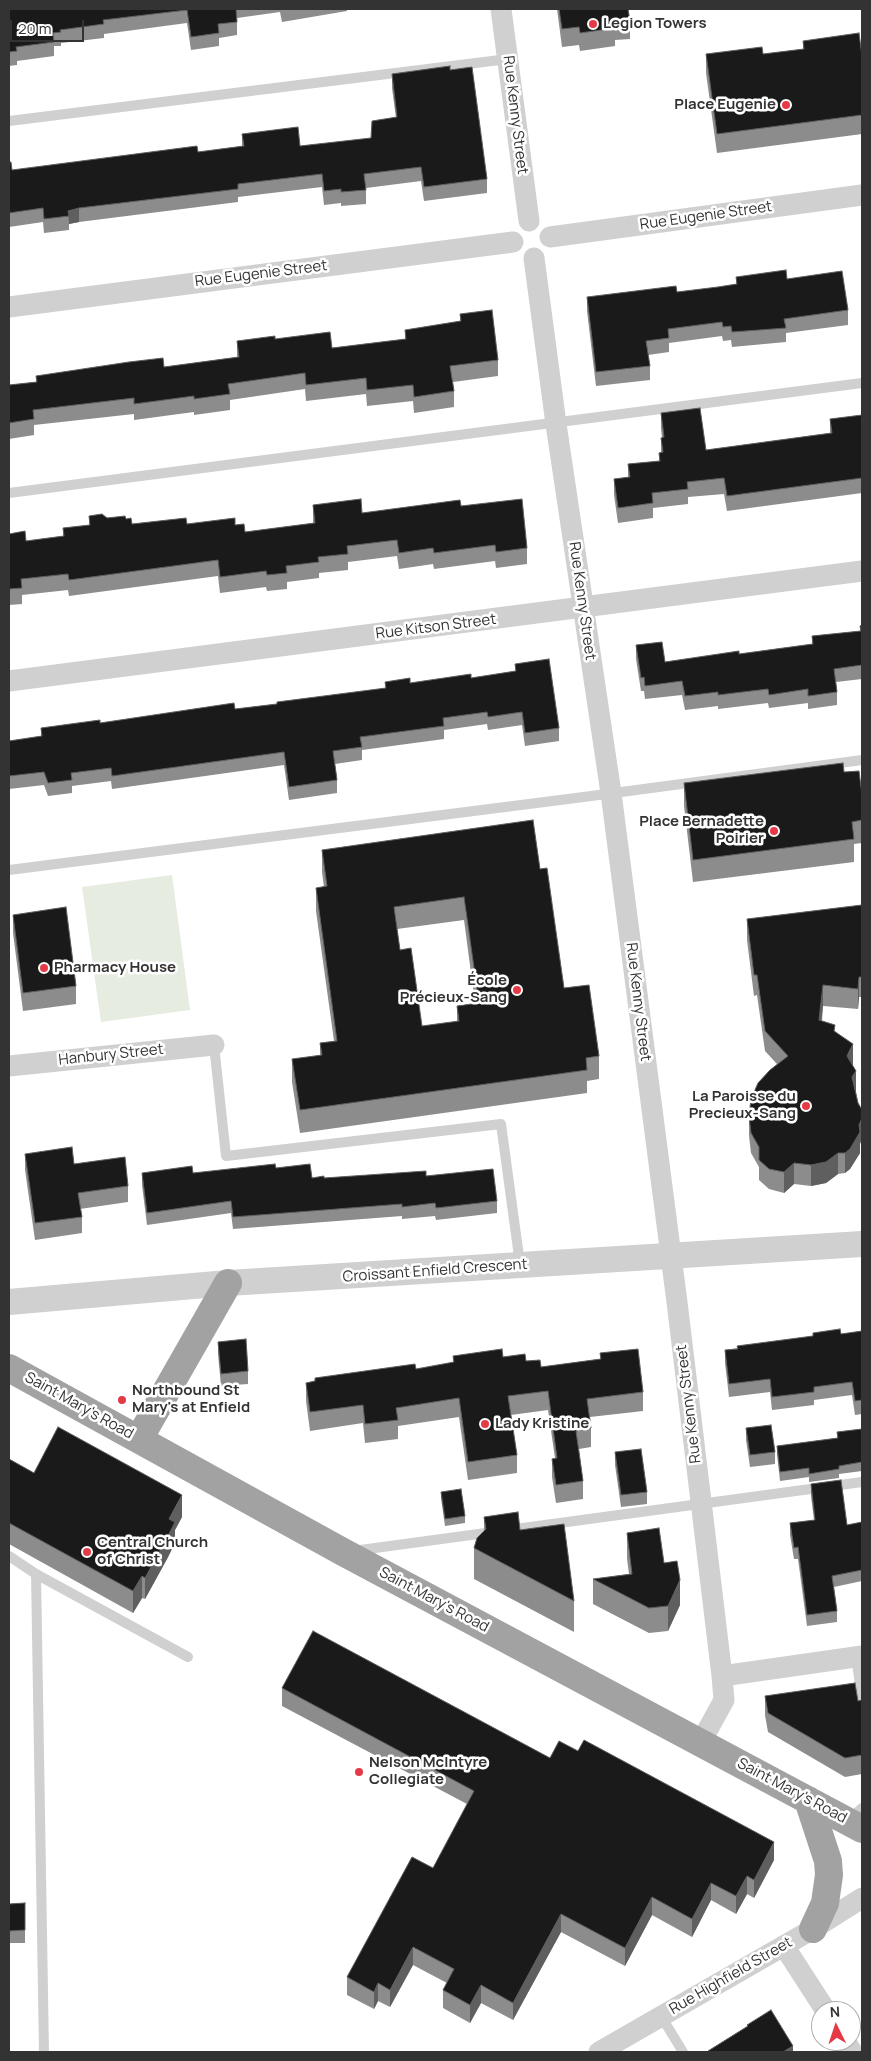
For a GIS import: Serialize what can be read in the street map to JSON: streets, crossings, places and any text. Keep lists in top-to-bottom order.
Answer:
{
  "streets": {
    "highway": ["Saint Mary's Road"],
    "street": [
      "Rue Kenny Street",
      "Rue Eugenie Street",
      "Rue Kitson Street",
      "Hanbury Street",
      "Croissant Enfield Crescent",
      "Rue Highfield Street"
    ]
  },
  "crossings": [
    ["Rue Kenny Street", "Rue Eugenie Street"],
    ["Rue Kenny Street", "Rue Kitson Street"],
    ["Rue Kenny Street", "Croissant Enfield Crescent"],
    ["Rue Kenny Street", "Saint Mary's Road"]
  ],
  "places": [
    "Legion Towers",
    "Place Eugenie",
    "Place Bernadette Poirier",
    "Pharmacy House",
    "École Précieux-Sang",
    "La Paroisse du Precieux-Sang",
    "Northbound St Mary's at Enfield",
    "Lady Kristine",
    "Central Church of Christ",
    "Nelson McIntyre Collegiate"
  ],
  "scale_bar": "20 m",
  "north": "top"
}
